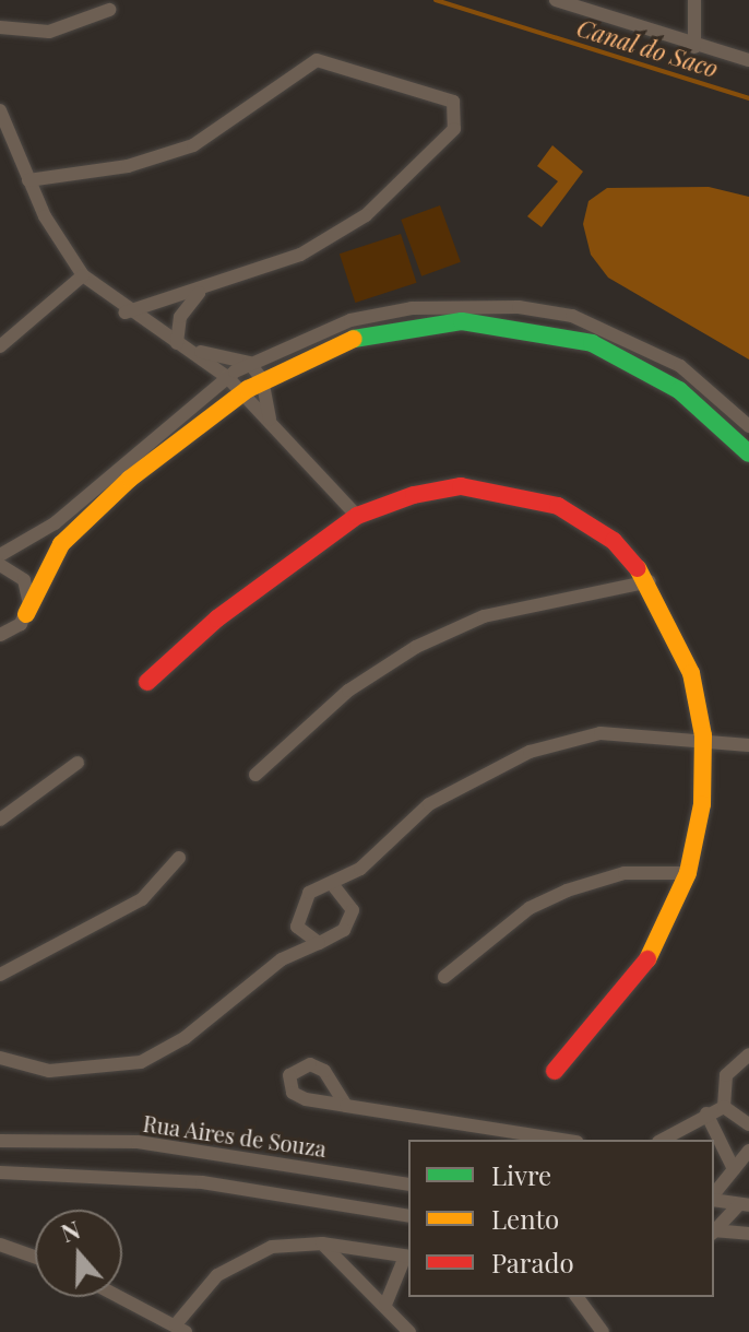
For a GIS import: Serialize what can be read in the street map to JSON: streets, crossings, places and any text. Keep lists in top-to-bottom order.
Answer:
{
  "streets": {
    "street": ["Rua Aires de Souza"]
  },
  "water": ["Canal do Saco"],
  "legend": ["Livre", "Lento", "Parado"],
  "north": "top"
}
